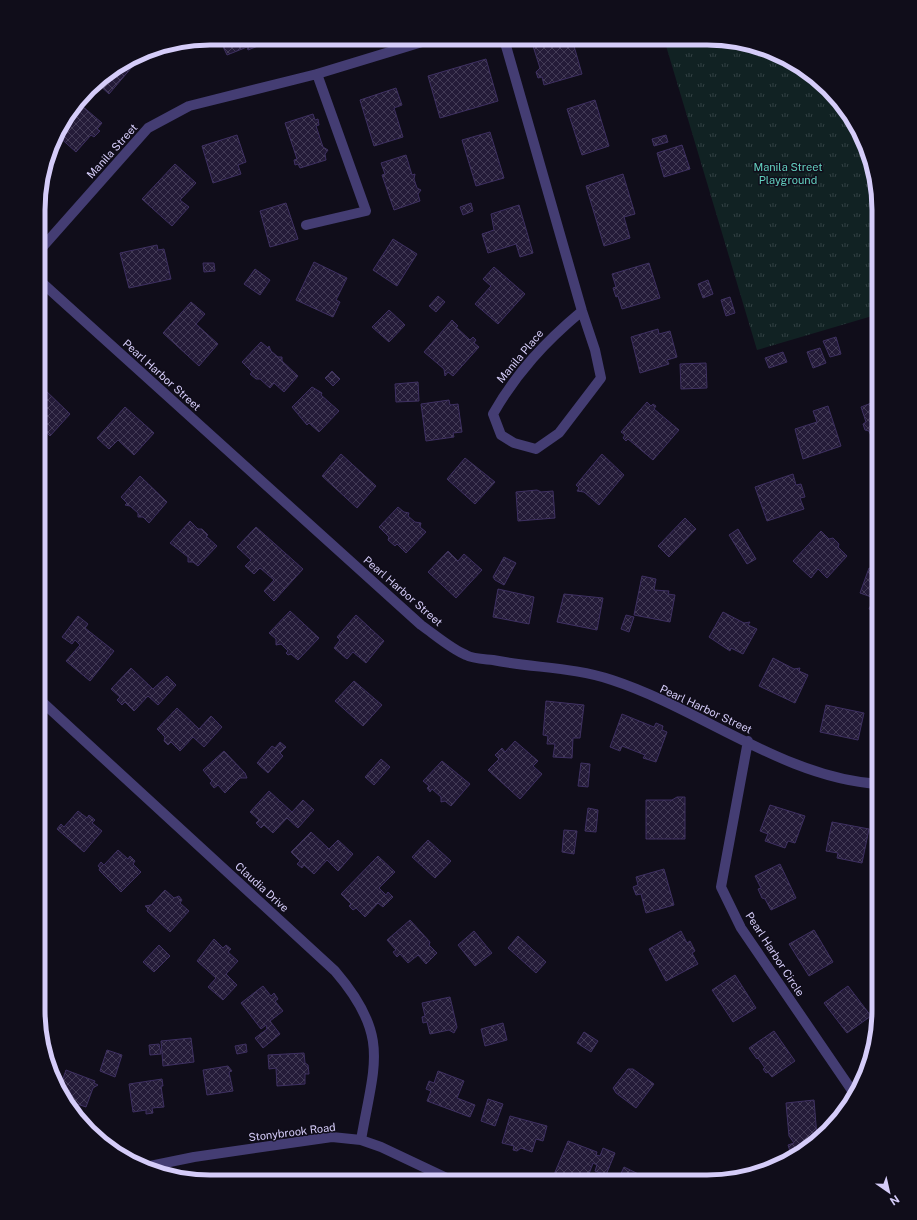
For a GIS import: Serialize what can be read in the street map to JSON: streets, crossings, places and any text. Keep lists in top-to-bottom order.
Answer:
{
  "streets": {
    "street": [
      "Manila Street",
      "Manila Place",
      "Pearl Harbor Street",
      "Claudia Drive",
      "Pearl Harbor Circle",
      "Stonybrook Road"
    ]
  },
  "crossings": [
    ["Pearl Harbor Street", "Pearl Harbor Circle"],
    ["Claudia Drive", "Stonybrook Road"]
  ],
  "parks": ["Manila Street Playground"],
  "north": "bottom right"
}
